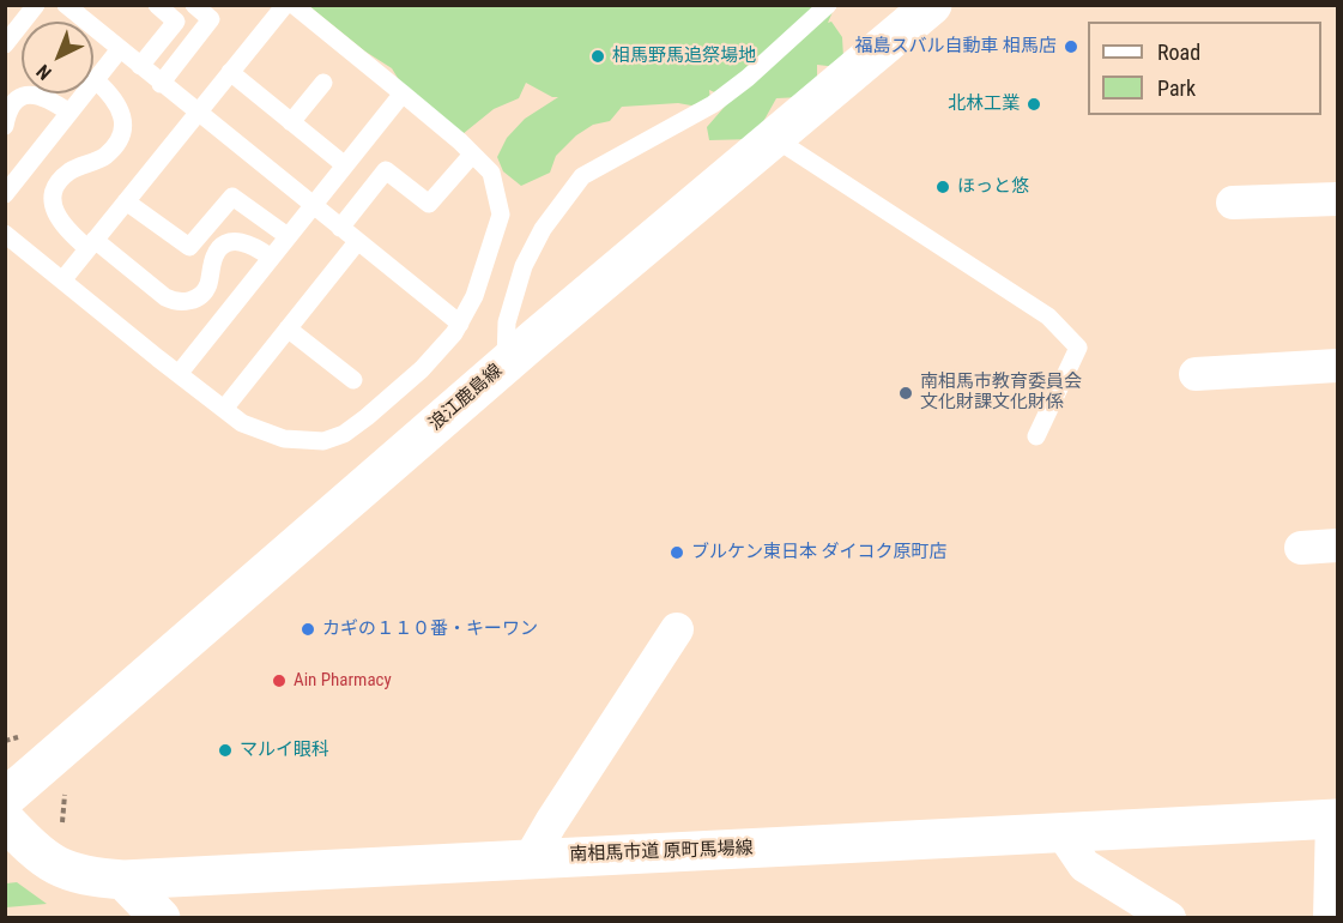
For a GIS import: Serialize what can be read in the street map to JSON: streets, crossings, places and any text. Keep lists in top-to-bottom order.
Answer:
{
  "streets": {
    "street": ["浪江鹿島線", "南相馬市道 原町馬場線"]
  },
  "places": [
    "福島スバル自動車 相馬店",
    "相馬野馬追祭場地",
    "北林工業",
    "ほっと悠",
    "南相馬市教育委員会 文化財課文化財係",
    "ブルケン東日本 ダイコク原町店",
    "カギの１１０番・キーワン",
    "Ain Pharmacy",
    "マルイ眼科"
  ],
  "legend": ["Road", "Park"],
  "north": "bottom left"
}
